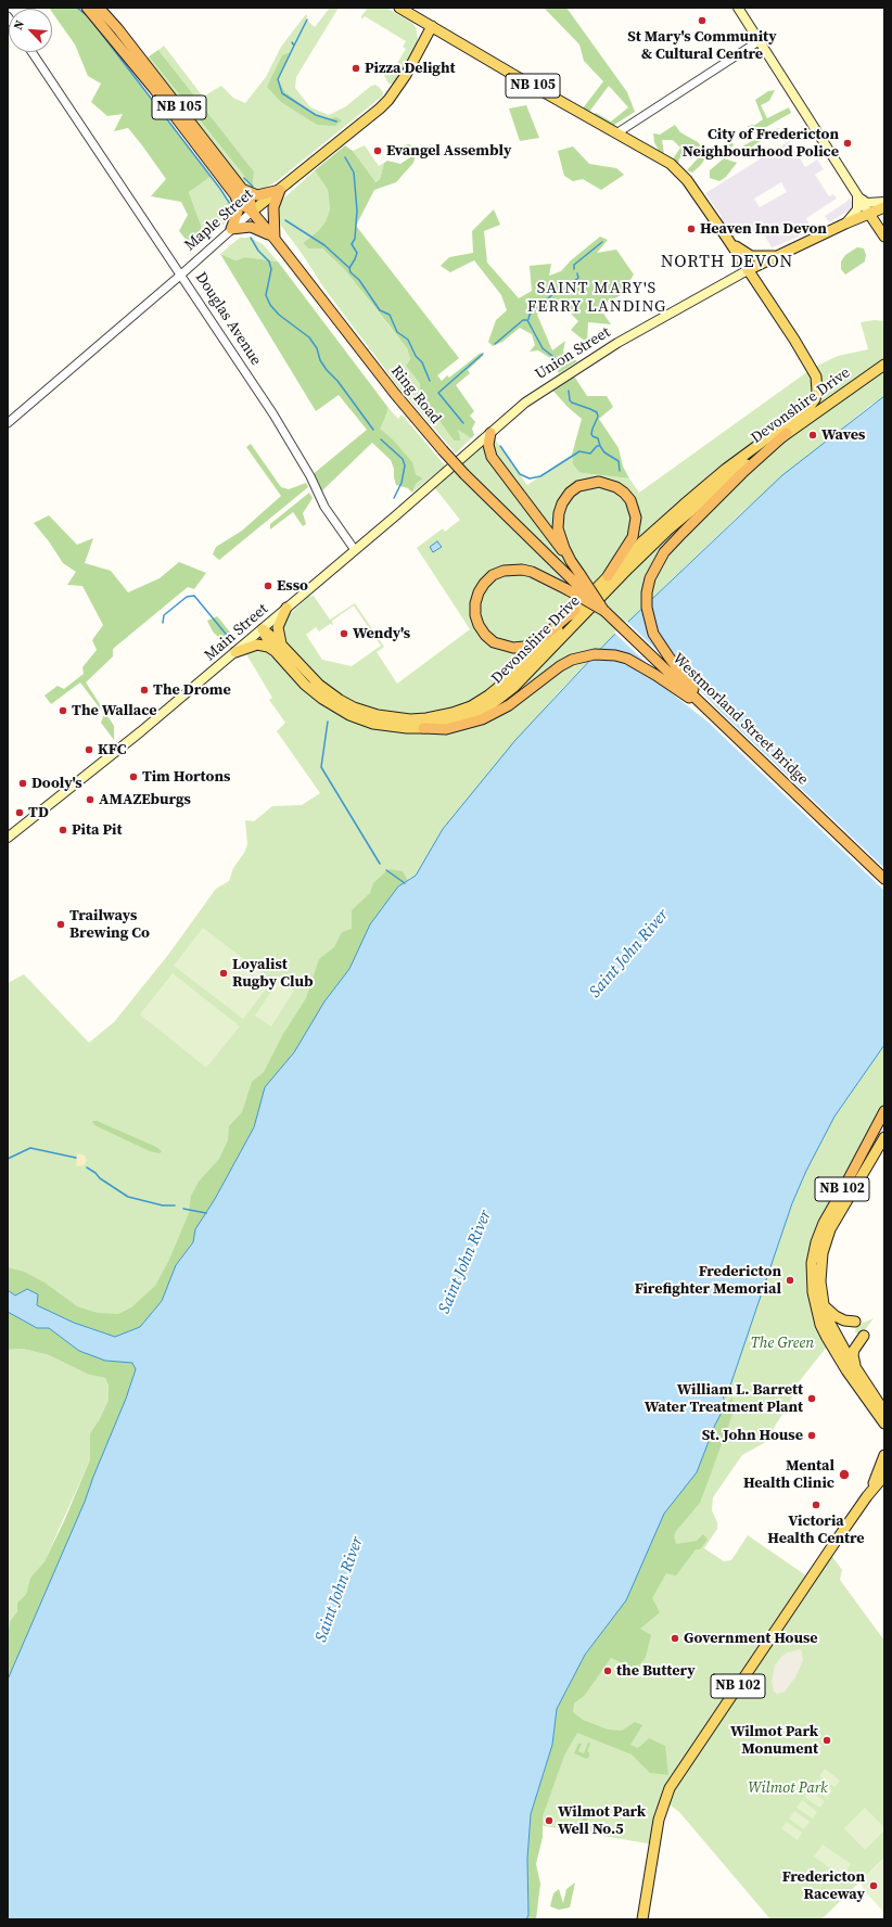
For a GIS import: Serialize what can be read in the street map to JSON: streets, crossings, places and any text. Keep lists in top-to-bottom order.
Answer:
{
  "streets": {
    "highway": ["NB 105", "Ring Road", "Westmorland Street Bridge"],
    "main road": [
      "Maple Street",
      "Union Street",
      "Devonshire Drive",
      "Main Street",
      "NB 102"
    ],
    "street": ["Douglas Avenue"]
  },
  "crossings": [
    ["NB 105", "Maple Street"],
    ["NB 105", "Union Street"],
    ["NB 105", "Devonshire Drive"],
    ["Maple Street", "Douglas Avenue"],
    ["Maple Street", "Ring Road"],
    ["Douglas Avenue", "Union Street"],
    ["Douglas Avenue", "Main Street"],
    ["Union Street", "Devonshire Drive"],
    ["Union Street", "Main Street"],
    ["Devonshire Drive", "Main Street"]
  ],
  "districts": ["NORTH DEVON", "SAINT MARY'S FERRY LANDING"],
  "water": ["Saint John River"],
  "parks": ["The Green", "Wilmot Park"],
  "places": [
    "St Mary's Community & Cultural Centre",
    "Pizza Delight",
    "City of Fredericton Neighbourhood Police",
    "Evangel Assembly",
    "Heaven Inn Devon",
    "Waves",
    "Esso",
    "Wendy's",
    "The Drome",
    "The Wallace",
    "KFC",
    "Tim Hortons",
    "Dooly's",
    "AMAZEburgs",
    "TD",
    "Pita Pit",
    "Trailways Brewing Co",
    "Loyalist Rugby Club",
    "Fredericton Firefighter Memorial",
    "William L. Barrett Water Treatment Plant",
    "St. John House",
    "Mental Health Clinic",
    "Victoria Health Centre",
    "Government House",
    "the Buttery",
    "Wilmot Park Monument",
    "Wilmot Park Well No.5",
    "Fredericton Raceway"
  ],
  "north": "top left"
}
